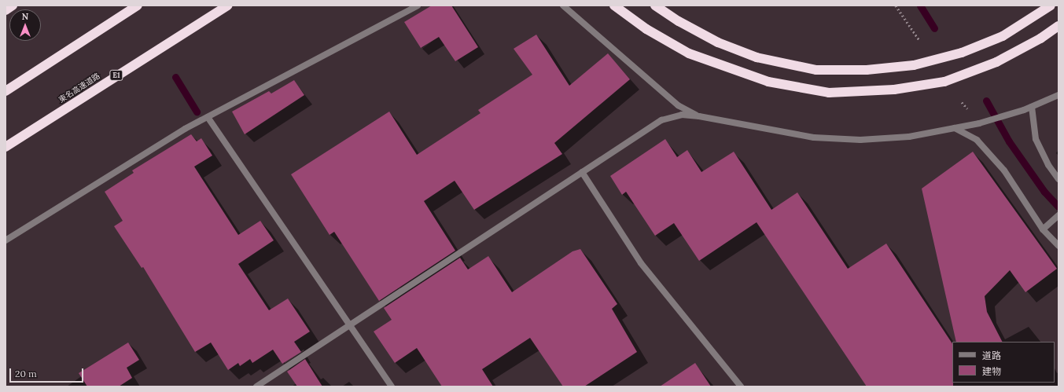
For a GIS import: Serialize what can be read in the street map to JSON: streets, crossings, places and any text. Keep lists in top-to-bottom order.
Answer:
{
  "streets": {
    "highway": ["E1", "東名高速道路"]
  },
  "legend": ["道路", "建物"],
  "scale_bar": "20 m",
  "north": "top"
}
